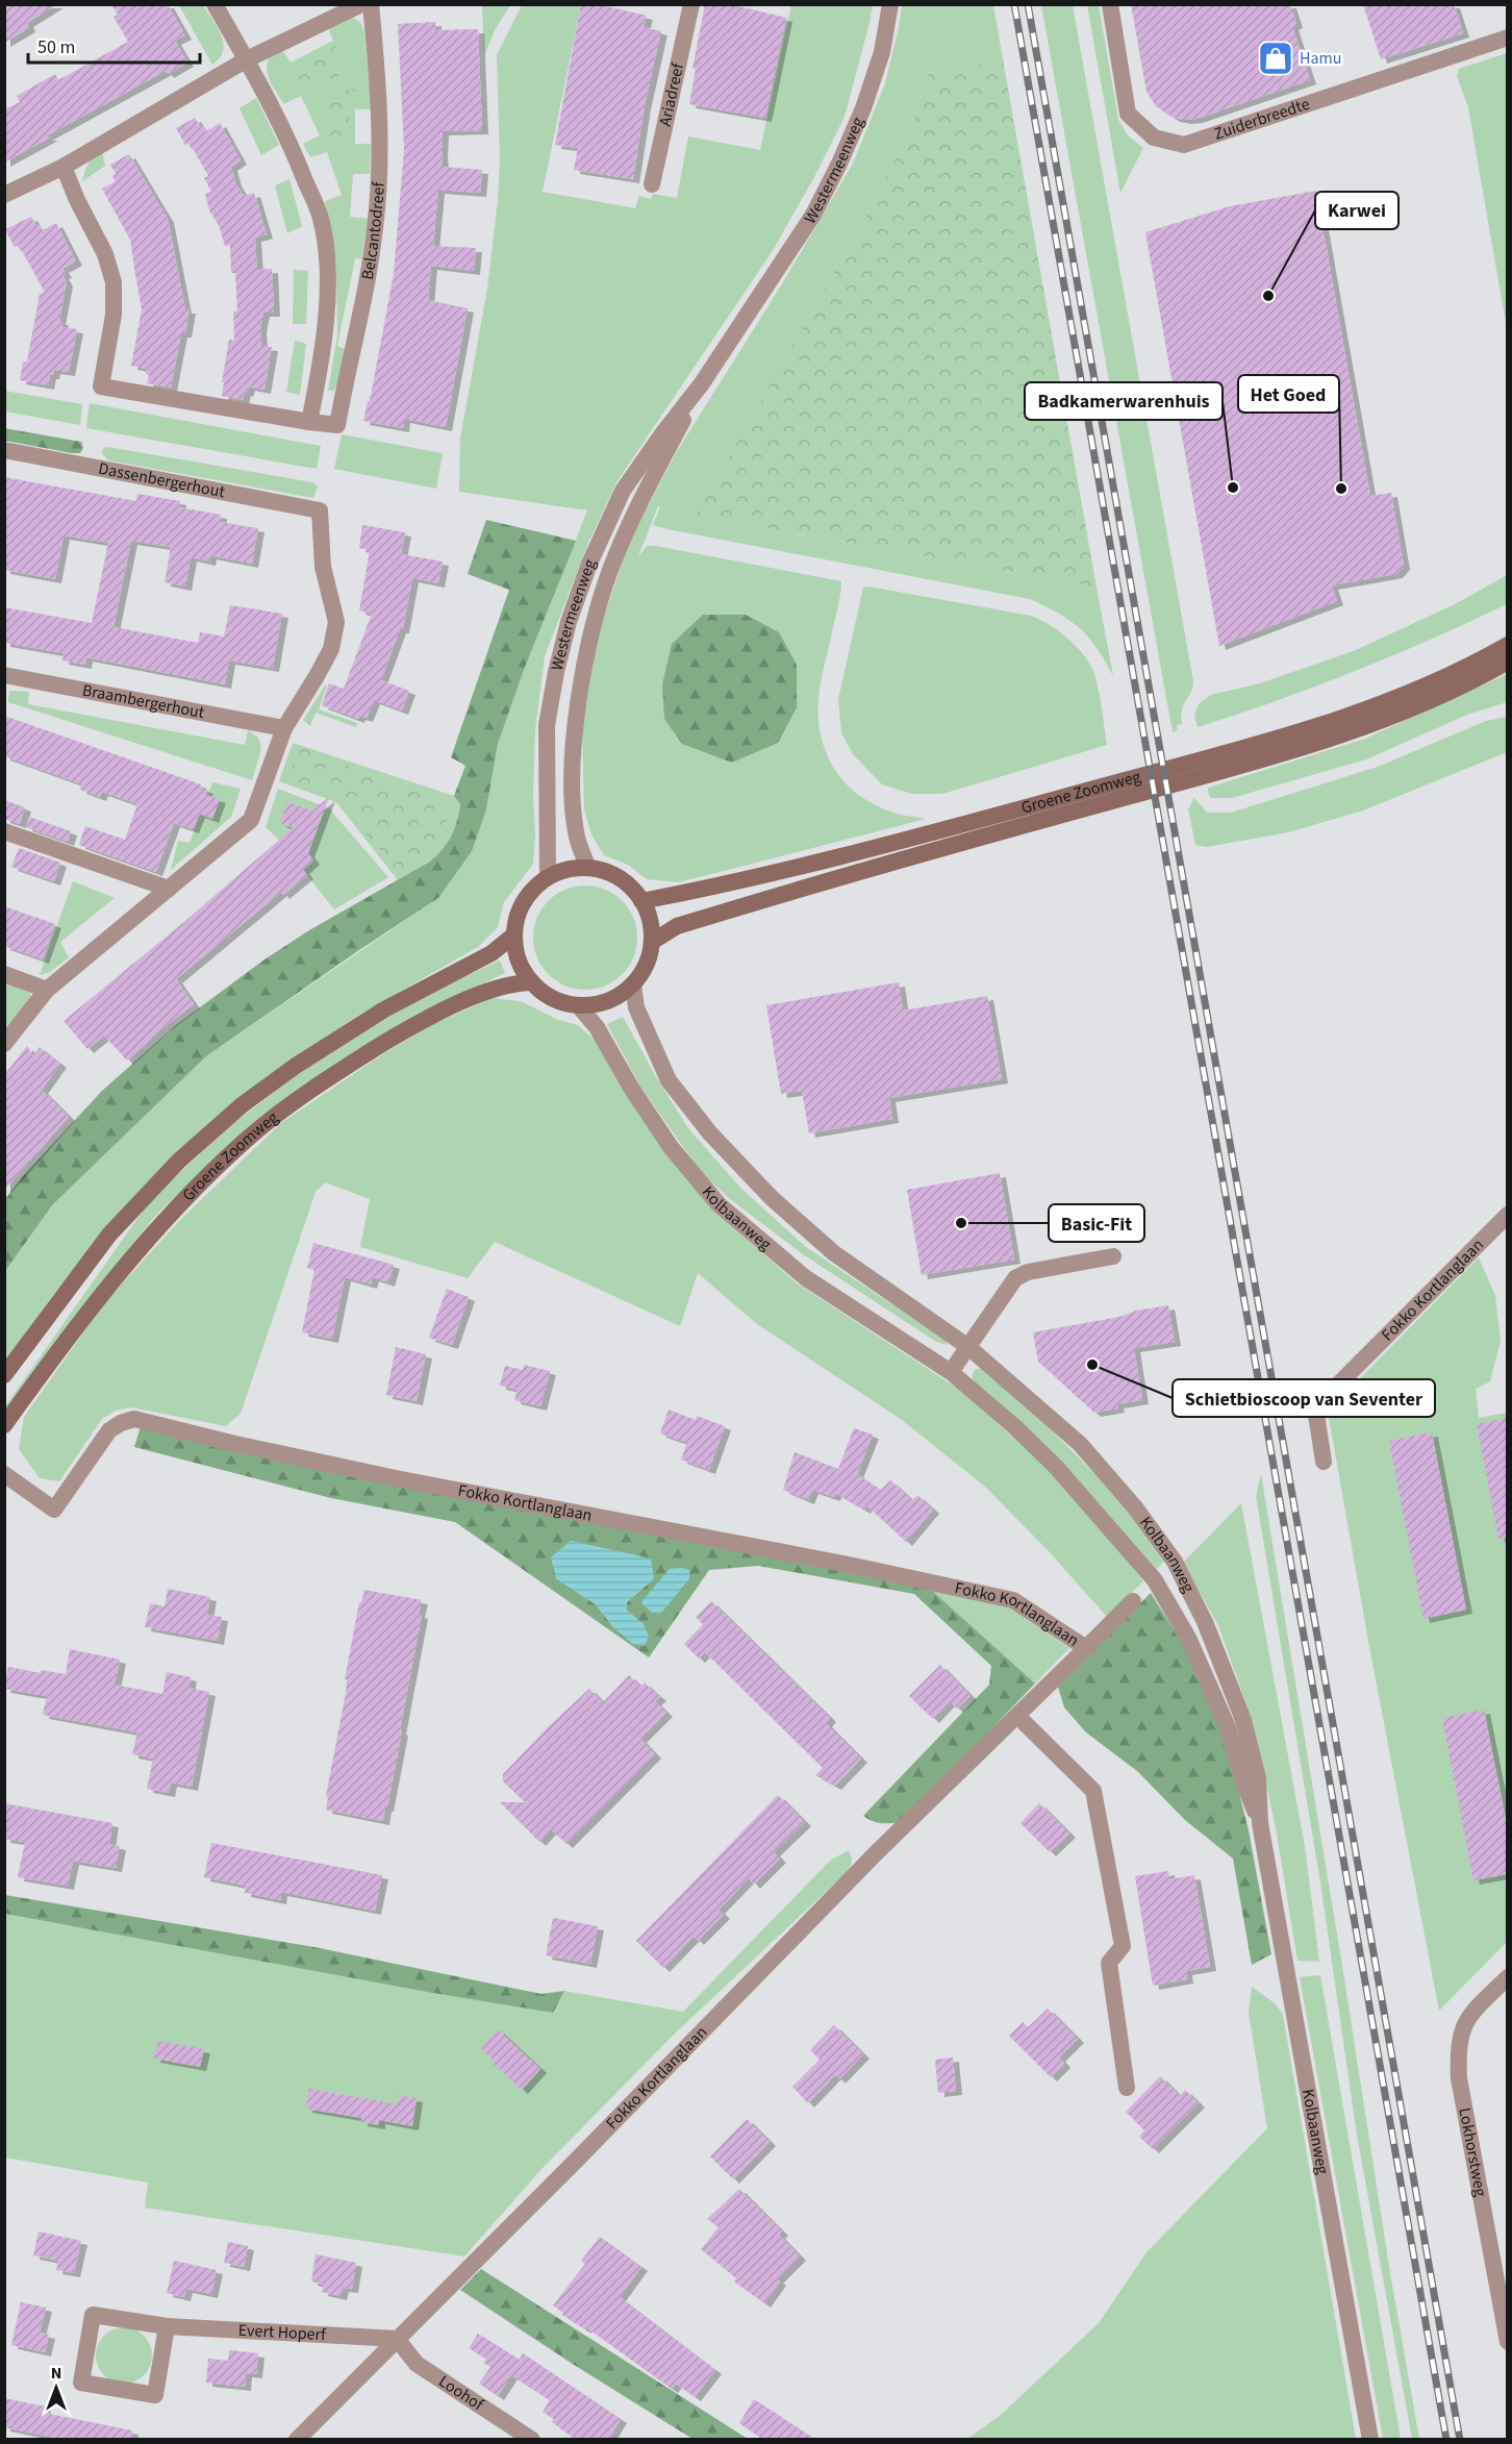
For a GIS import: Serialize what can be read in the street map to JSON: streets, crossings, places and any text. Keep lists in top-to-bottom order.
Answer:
{
  "streets": {
    "main road": ["Groene Zoomweg"],
    "street": [
      "Ariadreef",
      "Zuiderbreedte",
      "Westermeenweg",
      "Belcantodreef",
      "Dassenbergerhout",
      "Braambergerhout",
      "Kolbaanweg",
      "Fokko Kortlanglaan",
      "Lokhorstweg",
      "Evert Hoperf",
      "Loohof"
    ]
  },
  "crossings": [
    ["Westermeenweg", "Groene Zoomweg"],
    ["Westermeenweg", "Kolbaanweg"],
    ["Dassenbergerhout", "Braambergerhout"],
    ["Groene Zoomweg", "Kolbaanweg"],
    ["Fokko Kortlanglaan", "Evert Hoperf"],
    ["Fokko Kortlanglaan", "Loohof"],
    ["Evert Hoperf", "Loohof"]
  ],
  "places": {
    "shop": ["Hamu"],
    "other": [
      "Karwei",
      "Badkamerwarenhuis",
      "Het Goed",
      "Basic-Fit",
      "Schietbioscoop van Seventer"
    ]
  },
  "scale_bar": "50 m",
  "north": "top"
}
